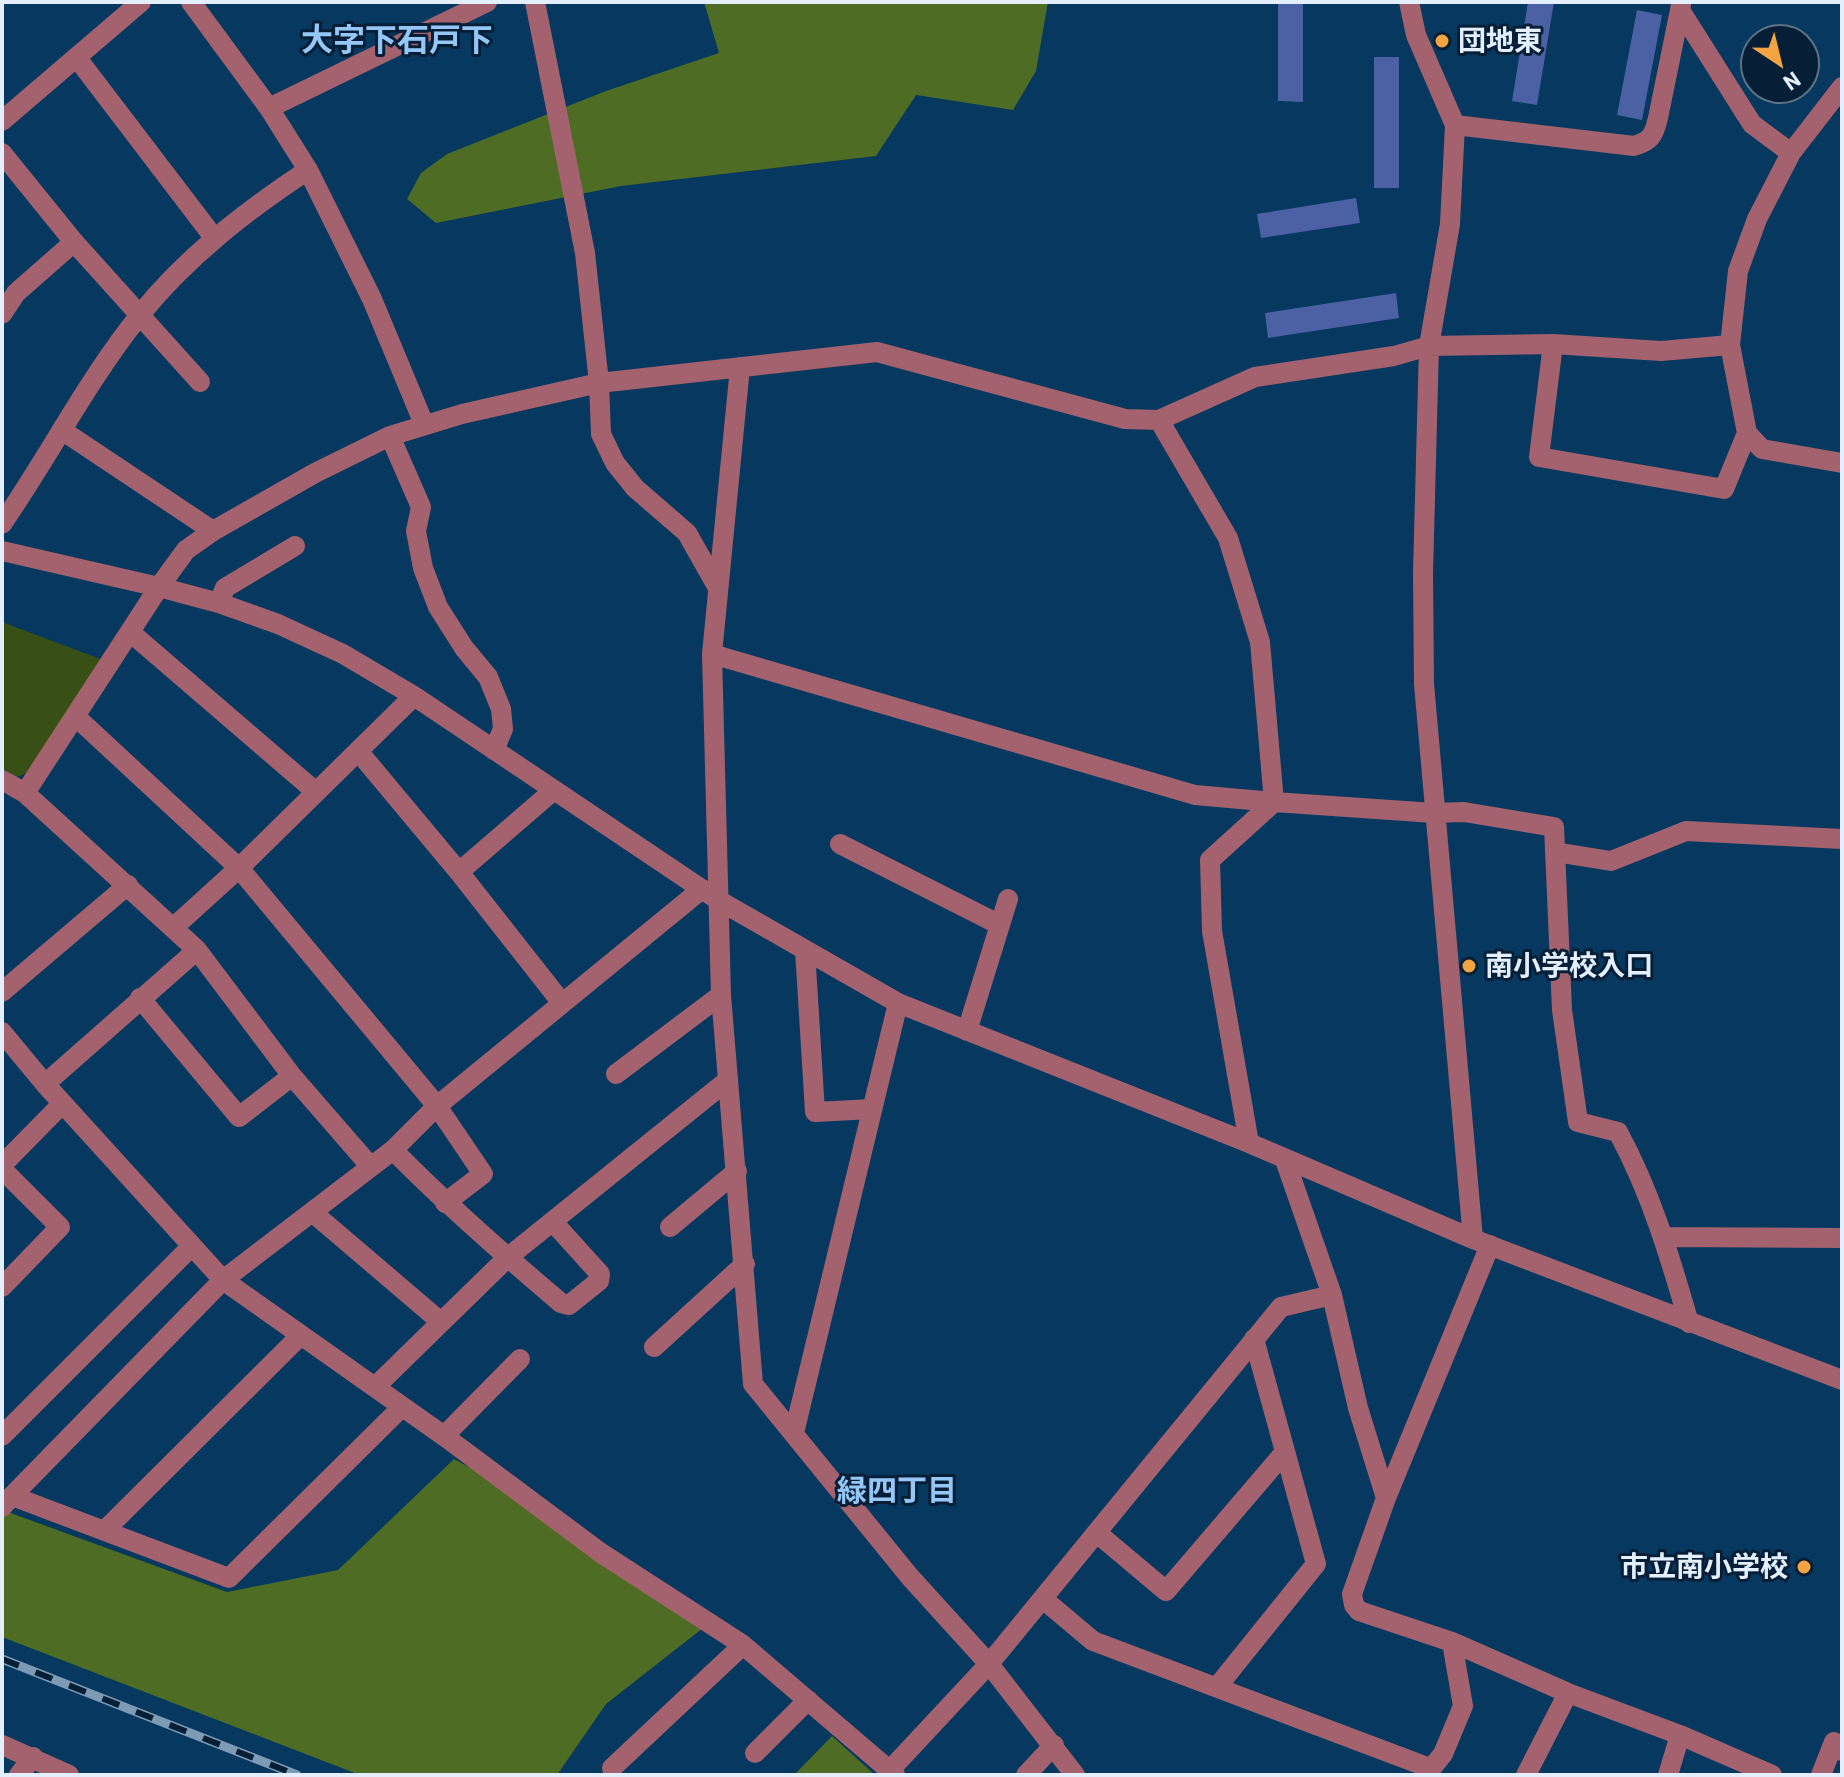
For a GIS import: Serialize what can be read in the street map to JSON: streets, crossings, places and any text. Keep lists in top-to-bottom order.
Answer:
{
  "districts": ["大字下石戸下", "緑四丁目"],
  "places": ["団地東", "南小学校入口", "市立南小学校"],
  "north": "bottom right"
}
